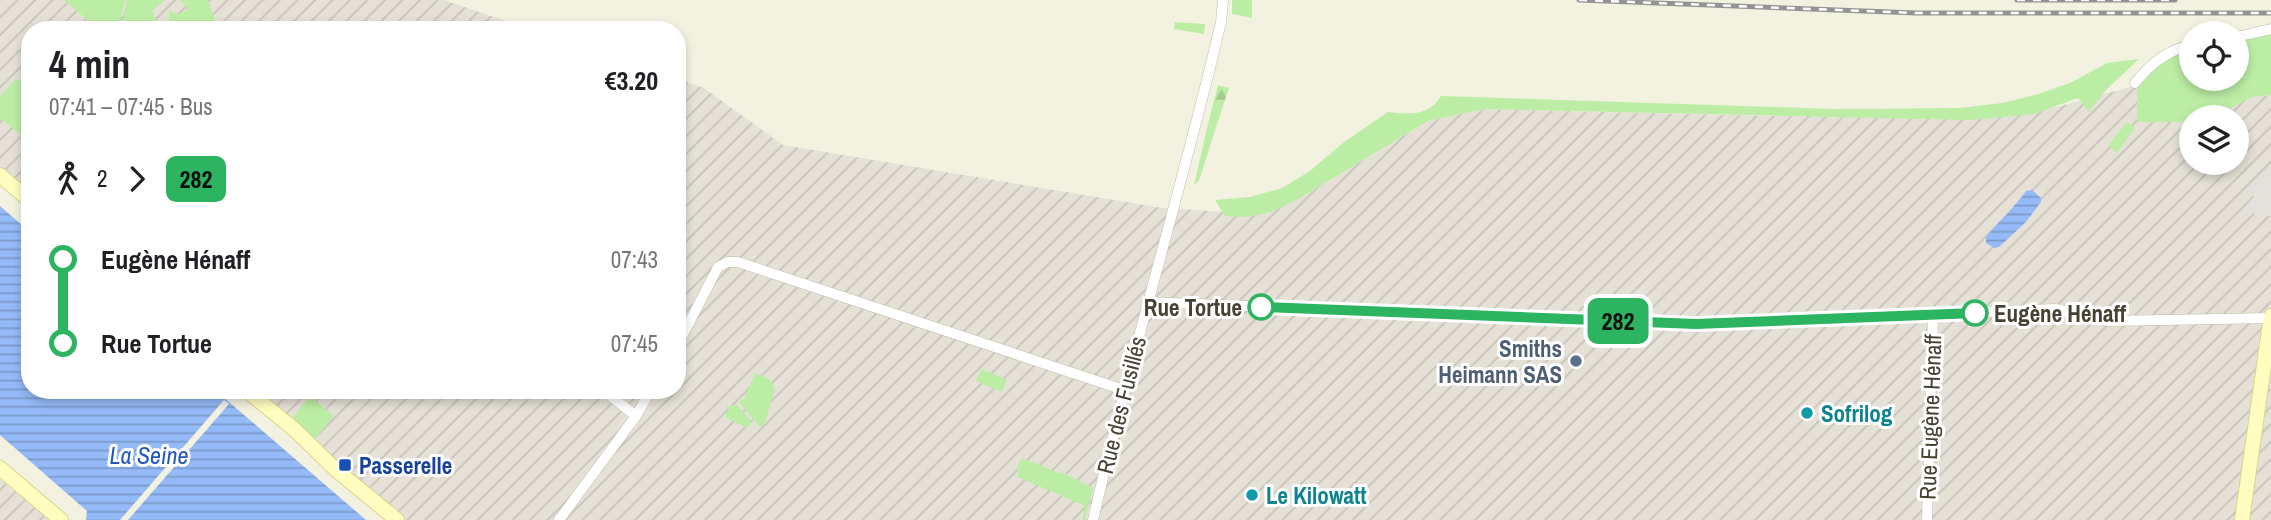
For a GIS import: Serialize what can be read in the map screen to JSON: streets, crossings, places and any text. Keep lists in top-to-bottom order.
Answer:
{
  "streets": {
    "street": ["Rue des Fusillés", "Rue Eugène Hénaff"]
  },
  "water": ["La Seine"],
  "places": {
    "other": [
      "Rue Tortue",
      "Eugène Hénaff",
      "Smiths Heimann SAS",
      "Sofrilog",
      "Le Kilowatt"
    ],
    "transit": ["Passerelle"]
  },
  "lines": ["bus line 282"],
  "page": {
    "on_map": "282",
    "heading": ["4 min", "07:41 – 07:45 · Bus", "€3.20"],
    "legs": ["2", "282"],
    "list": [
      {
        "name": "Eugène Hénaff",
        "value": "07:43"
      },
      {
        "name": "Rue Tortue",
        "value": "07:45"
      }
    ]
  }
}
